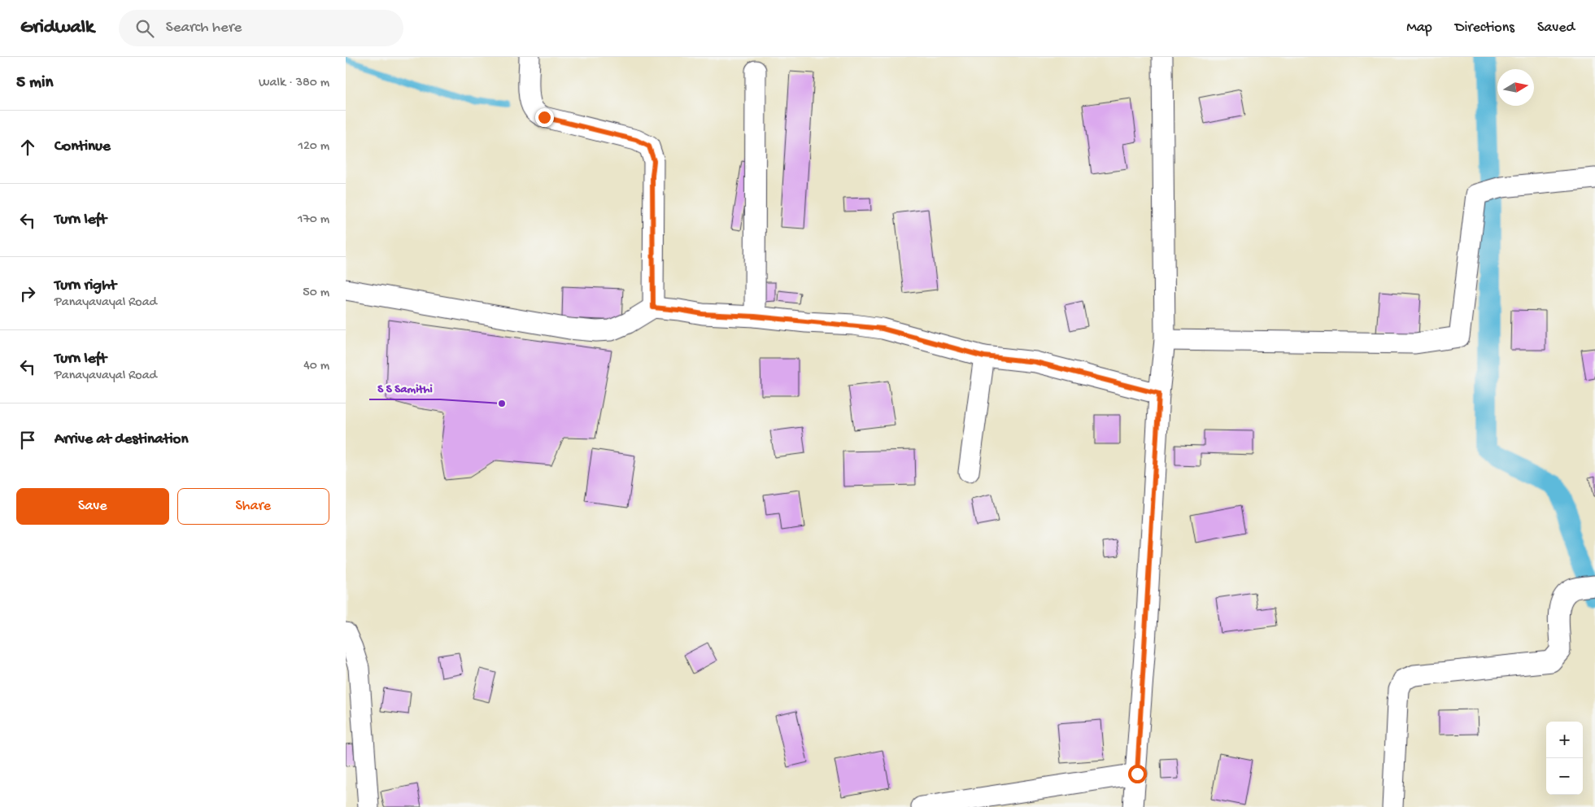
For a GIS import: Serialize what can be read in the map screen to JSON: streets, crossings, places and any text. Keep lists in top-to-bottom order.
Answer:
{
  "places": ["S S Samithi"],
  "north": "right",
  "page": {
    "header": "Gridwalk",
    "search": "Search here",
    "nav": ["Map", "Directions", "Saved"],
    "heading": ["5 min", "Walk · 380 m"],
    "list": [
      ["Continue", "120 m"],
      ["Turn left", "170 m"],
      ["Turn right", "Panayavayal Road", "50 m"],
      ["Turn left", "Panayavayal Road", "40 m"],
      "Arrive at destination"
    ],
    "buttons": ["Save", "Share"],
    "map_buttons": ["+", "−"]
  }
}
